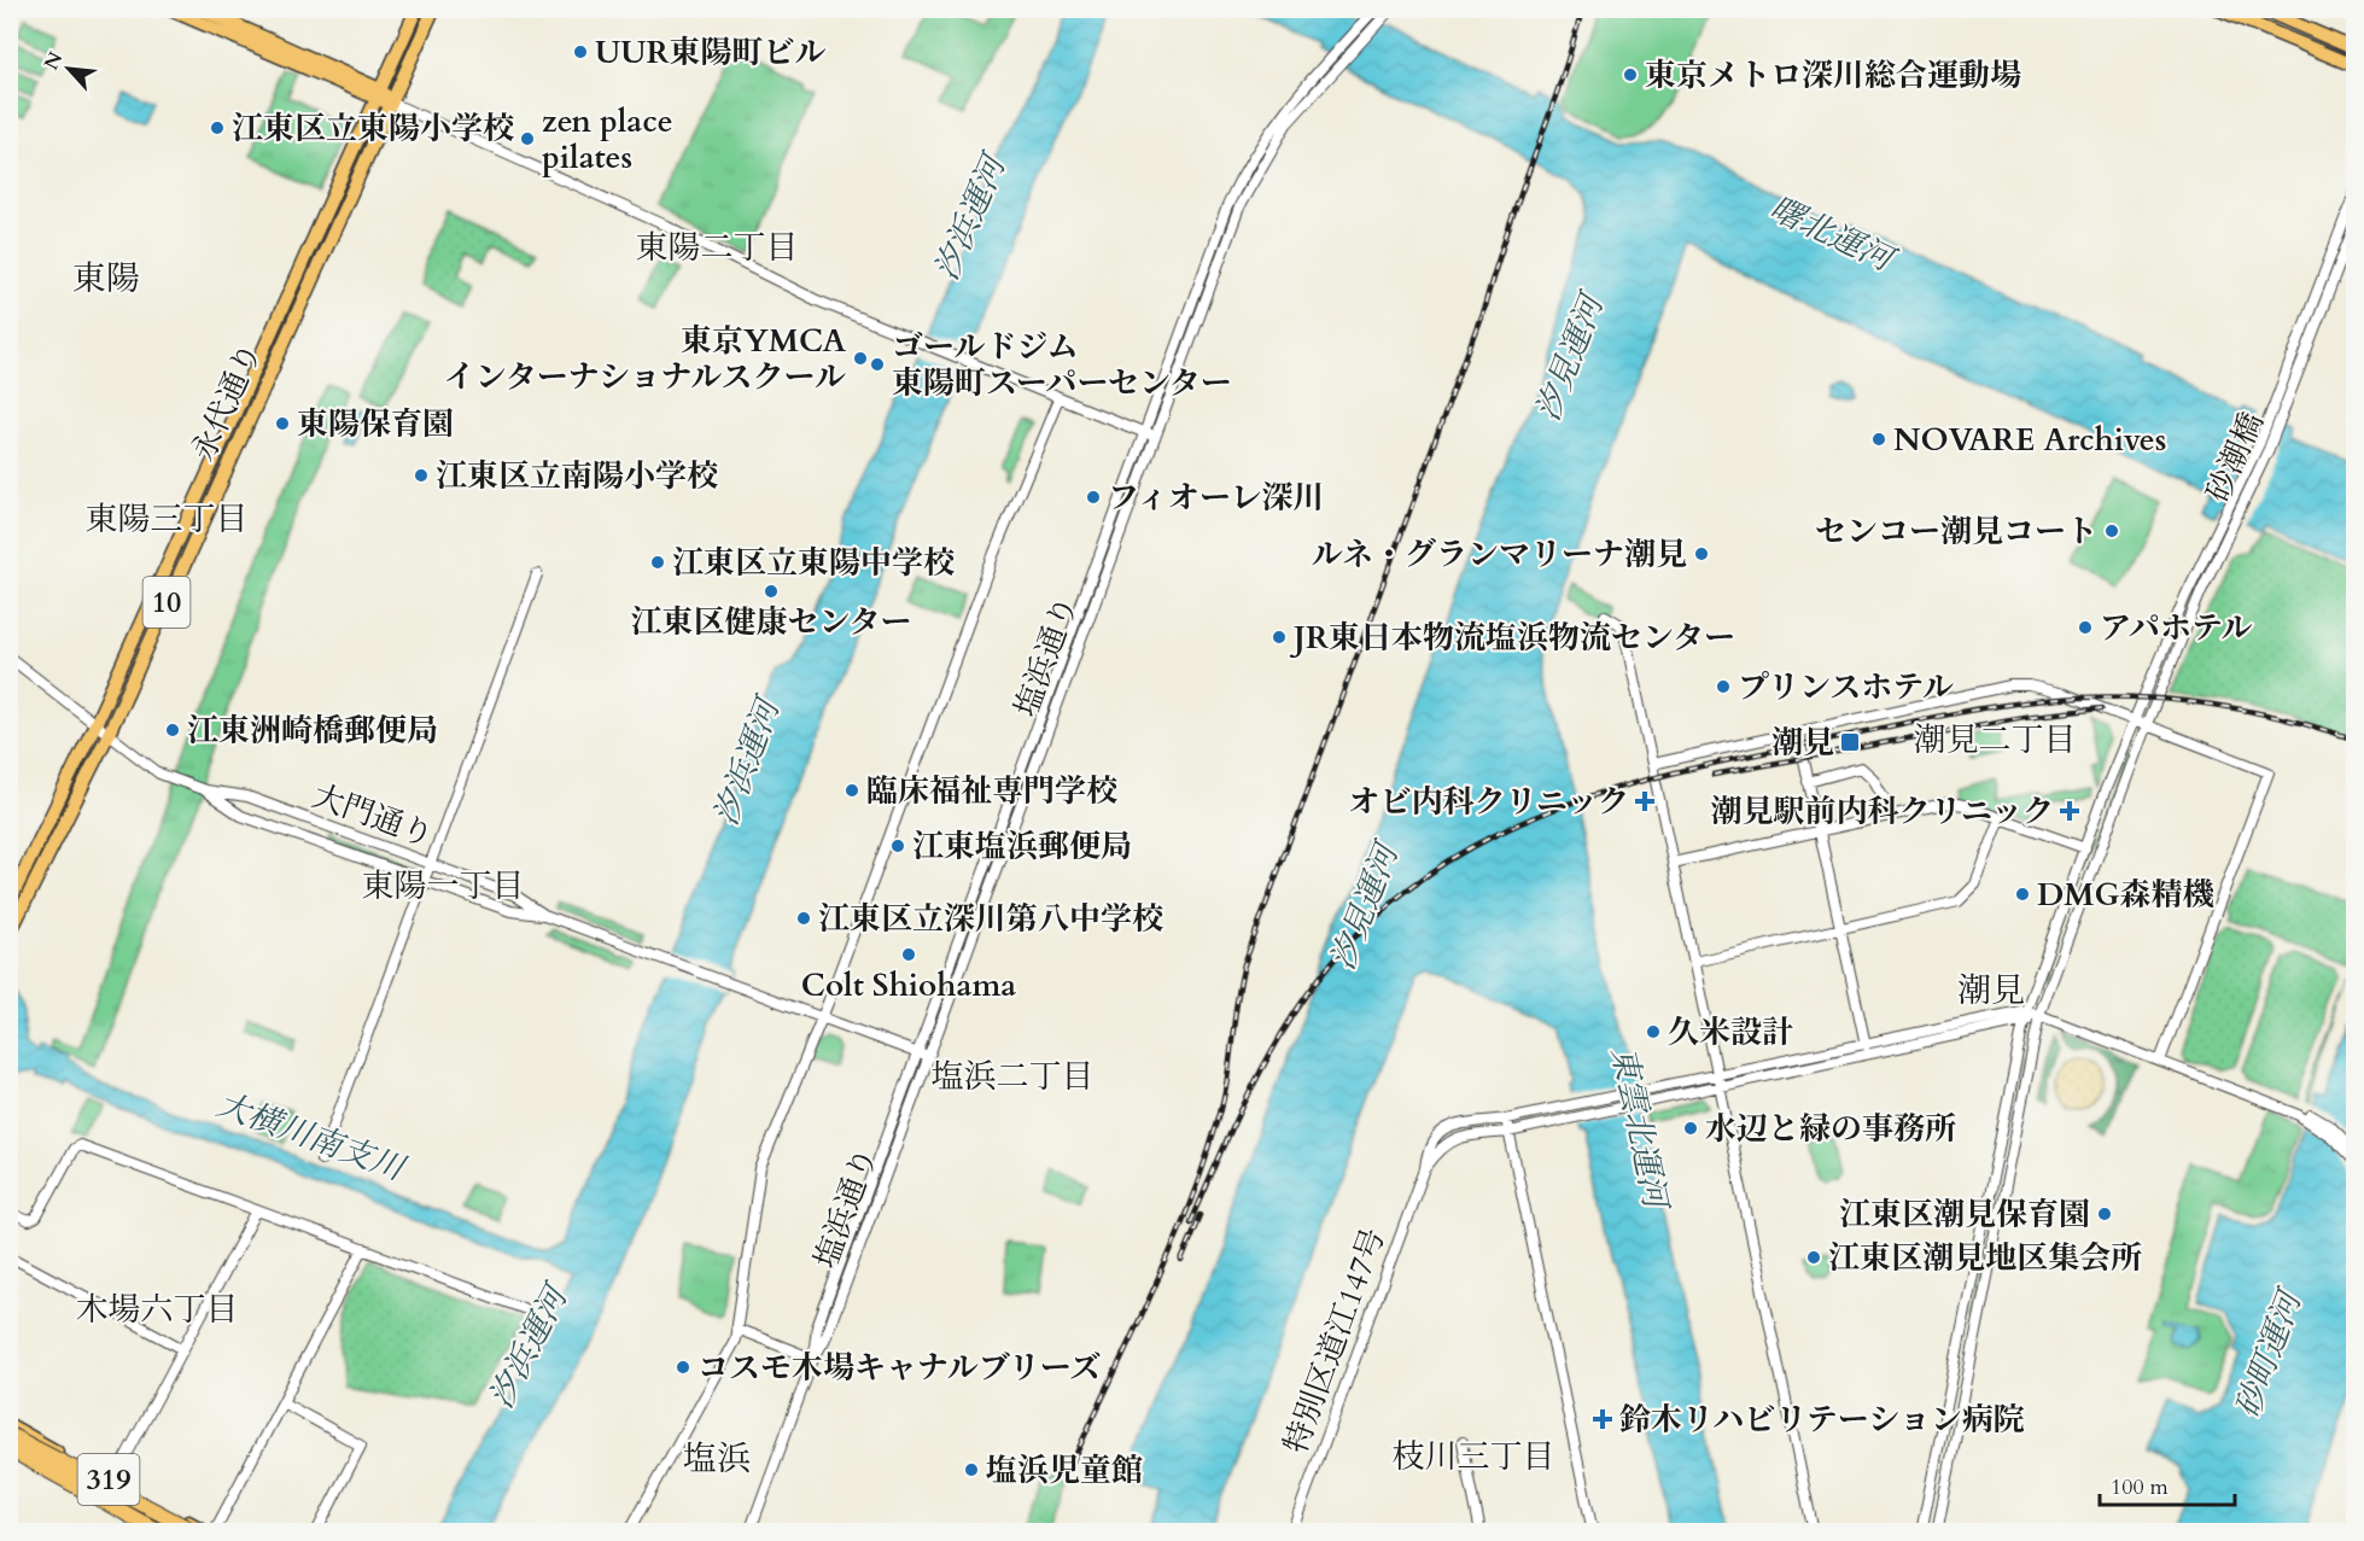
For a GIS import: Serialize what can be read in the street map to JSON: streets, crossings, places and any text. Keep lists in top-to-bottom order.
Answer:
{
  "streets": {
    "main road": ["永代通り", "10", "319"],
    "street": [
      "砂潮橋",
      "塩浜通り",
      "大門通り",
      "特別区道江147号"
    ]
  },
  "crossings": [
    ["永代通り", "大門通り"],
    ["砂潮橋", "特別区道江147号"]
  ],
  "districts": [
    "東陽二丁目",
    "東陽",
    "東陽三丁目",
    "潮見二丁目",
    "東陽一丁目",
    "潮見",
    "塩浜二丁目",
    "木場六丁目",
    "枝川三丁目",
    "塩浜"
  ],
  "water": [
    "汐浜運河",
    "曙北運河",
    "汐見運河",
    "東雲北運河",
    "大横川南支川",
    "砂町運河"
  ],
  "places": {
    "other": [
      "UUR東陽町ビル",
      "東京メトロ深川総合運動場",
      "江東区立東陽小学校",
      "zen place pilates",
      "東京YMCA インターナショナルスクール",
      "ゴールドジム 東陽町スーパーセンター",
      "東陽保育園",
      "NOVARE Archives",
      "江東区立南陽小学校",
      "フィオーレ深川",
      "センコー潮見コート",
      "ルネ・グランマリーナ潮見",
      "江東区立東陽中学校",
      "江東区健康センター",
      "アパホテル",
      "JR東日本物流塩浜物流センター",
      "プリンスホテル",
      "江東洲崎橋郵便局",
      "臨床福祉専門学校",
      "江東塩浜郵便局",
      "DMG森精機",
      "江東区立深川第八中学校",
      "Colt Shiohama",
      "久米設計",
      "水辺と緑の事務所",
      "江東区潮見保育園",
      "江東区潮見地区集会所",
      "コスモ木場キャナルブリーズ",
      "塩浜児童館"
    ],
    "transit": ["潮見"],
    "health": ["オビ内科クリニック", "潮見駅前内科クリニック", "鈴木リハビリテーション病院"]
  },
  "scale_bar": "100 m",
  "north": "top left"
}
